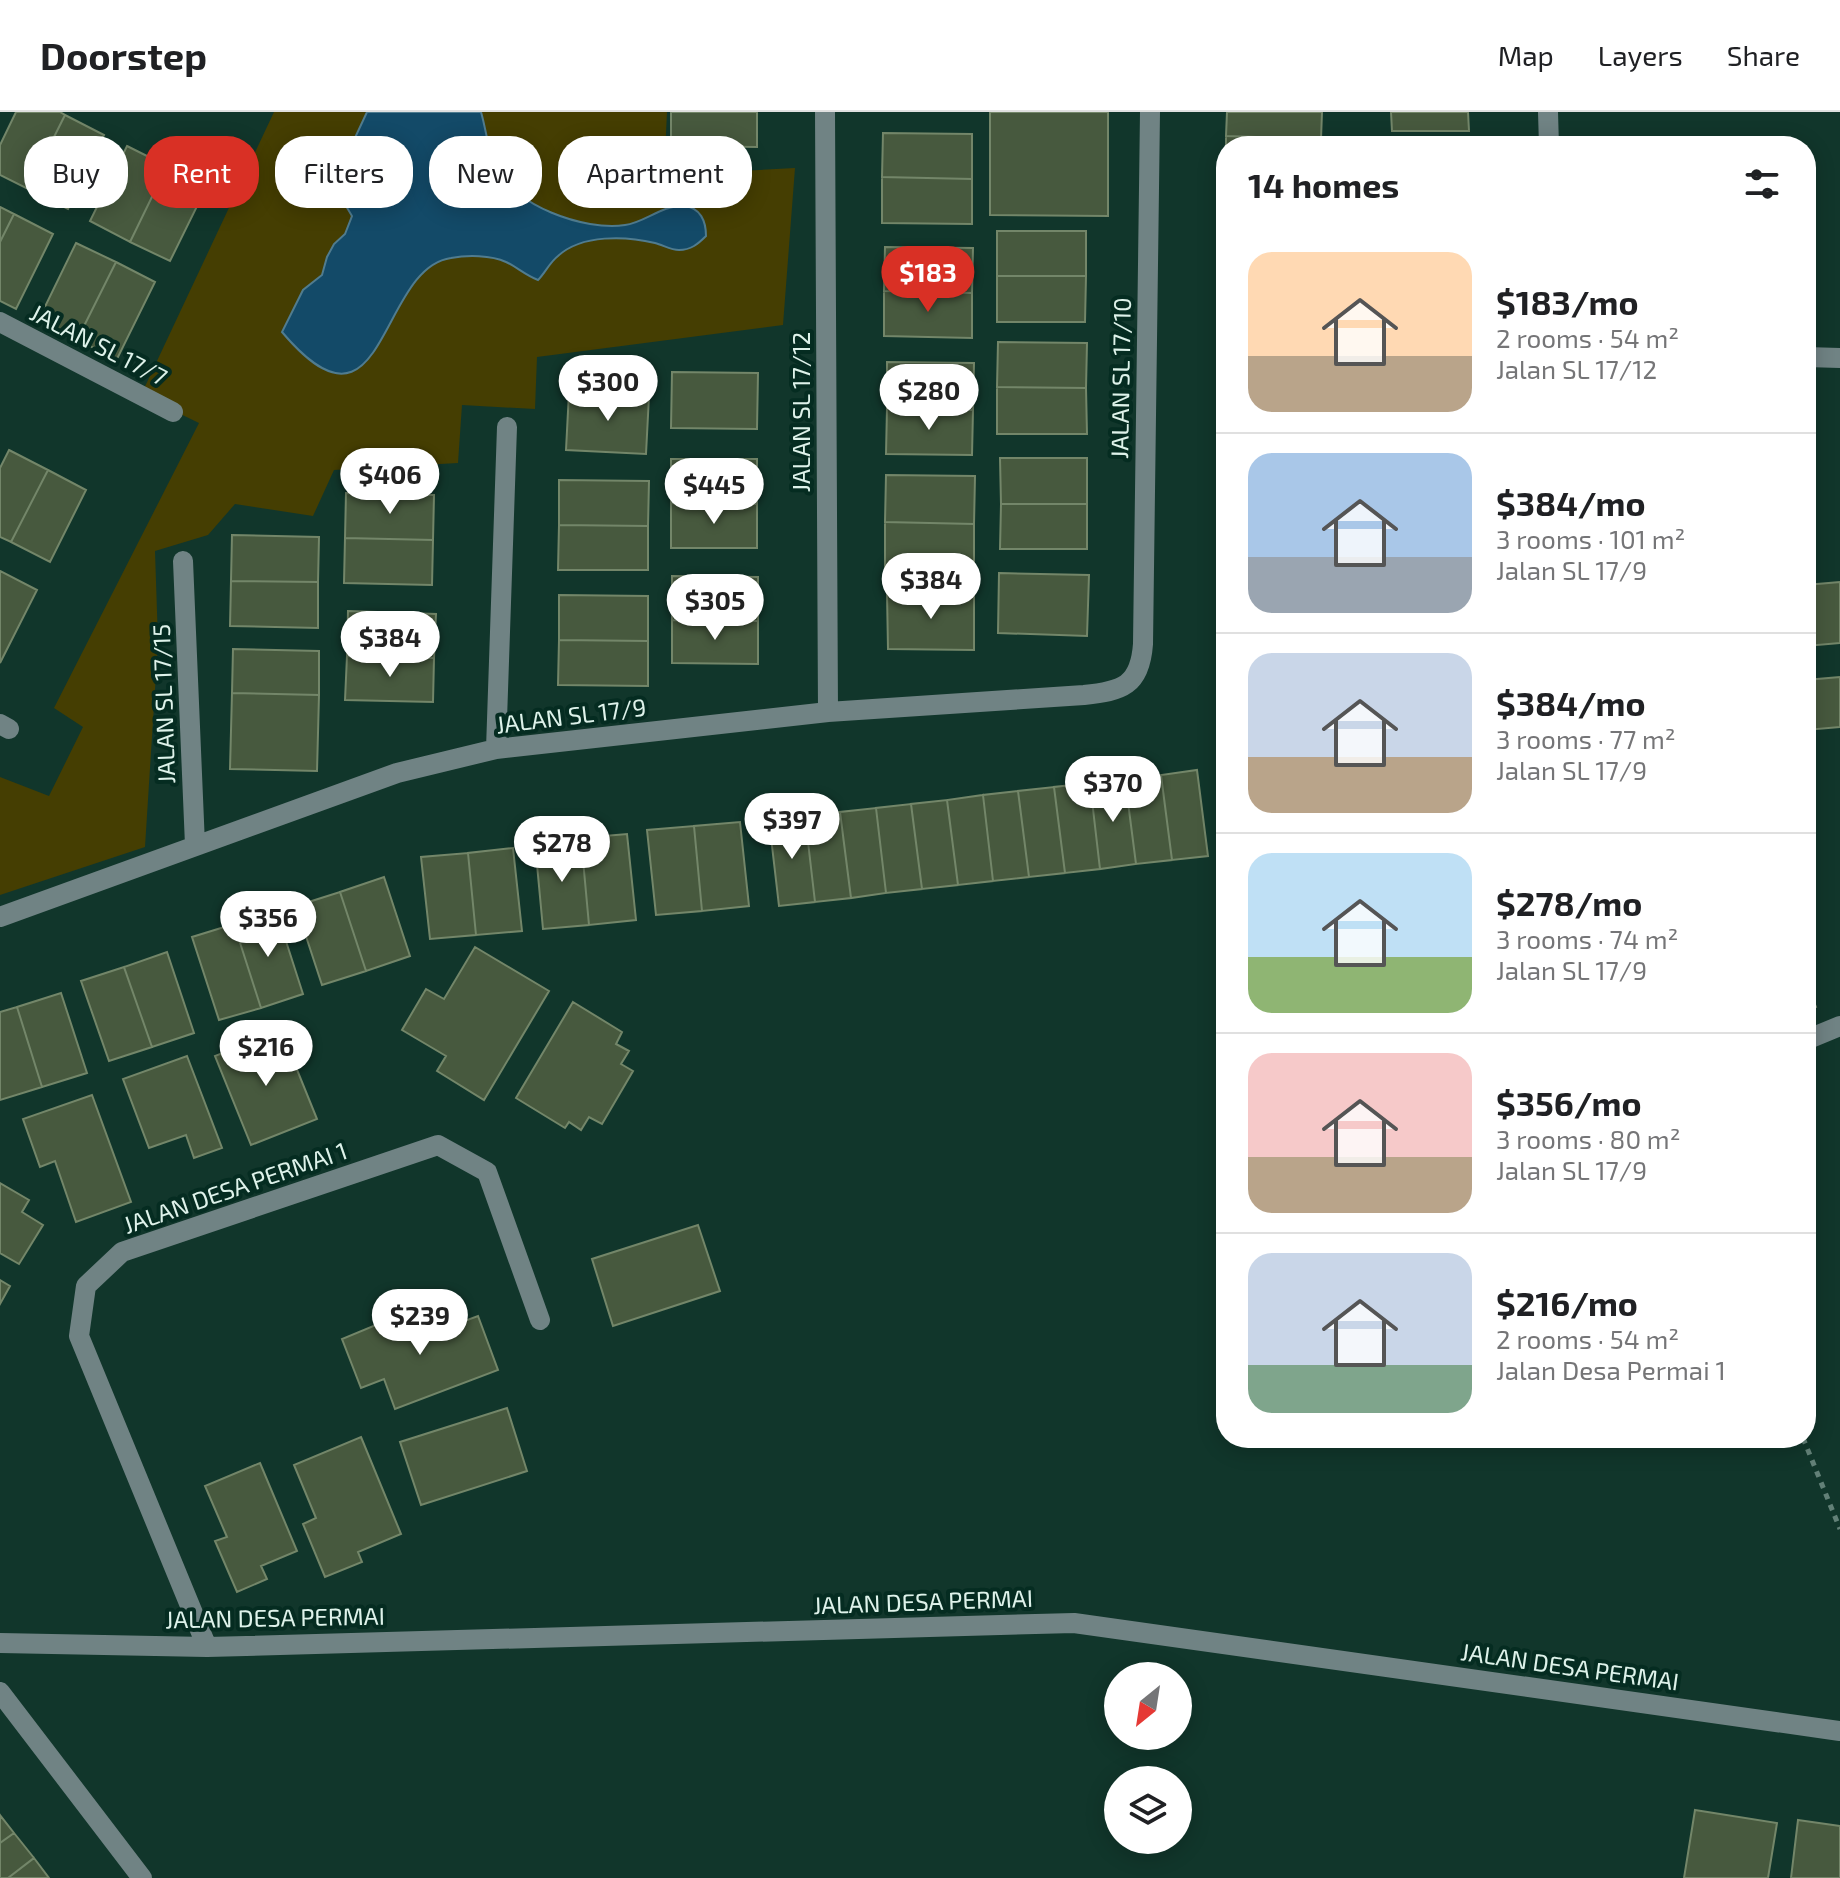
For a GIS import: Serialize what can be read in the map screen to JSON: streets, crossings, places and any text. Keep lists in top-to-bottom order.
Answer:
{
  "streets": {
    "street": [
      "JALAN SL 17/7",
      "JALAN SL 17/10",
      "JALAN SL 17/12",
      "JALAN SL 17/15",
      "JALAN SL 17/9",
      "JALAN DESA PERMAI 1",
      "JALAN DESA PERMAI"
    ]
  },
  "crossings": [
    ["JALAN SL 17/10", "JALAN SL 17/9"],
    ["JALAN SL 17/12", "JALAN SL 17/9"],
    ["JALAN SL 17/15", "JALAN SL 17/9"],
    ["JALAN DESA PERMAI 1", "JALAN DESA PERMAI"]
  ],
  "north": "bottom left",
  "page": {
    "header": "Doorstep",
    "nav": ["Map", "Layers", "Share"],
    "chip": [
      "Buy",
      "Rent",
      "Filters",
      "New",
      "Apartment"
    ],
    "heading": "14 homes",
    "list": [
      {
        "name": "$183/mo",
        "note": "2 rooms · 54 m² · Jalan SL 17/12"
      },
      {
        "name": "$384/mo",
        "note": "3 rooms · 101 m² · Jalan SL 17/9"
      },
      {
        "name": "$384/mo",
        "note": "3 rooms · 77 m² · Jalan SL 17/9"
      },
      {
        "name": "$278/mo",
        "note": "3 rooms · 74 m² · Jalan SL 17/9"
      },
      {
        "name": "$356/mo",
        "note": "3 rooms · 80 m² · Jalan SL 17/9"
      },
      {
        "name": "$216/mo",
        "note": "2 rooms · 54 m² · Jalan Desa Permai 1"
      }
    ],
    "price": [
      "$183",
      "$300",
      "$280",
      "$406",
      "$445",
      "$384",
      "$305",
      "$384",
      "$370",
      "$397",
      "$278",
      "$356",
      "$216",
      "$239"
    ]
  }
}
